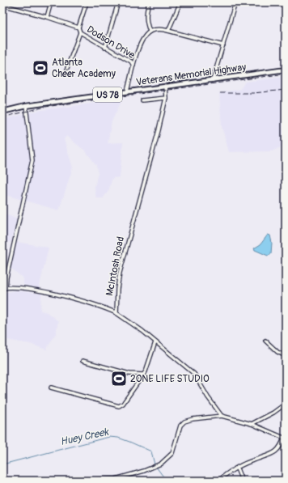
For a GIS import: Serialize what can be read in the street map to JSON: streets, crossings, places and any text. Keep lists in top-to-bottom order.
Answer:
{
  "streets": {
    "main road": ["Veterans Memorial Highway", "US 78"],
    "street": ["Dodson Drive", "McIntosh Road"]
  },
  "crossings": [
    ["Dodson Drive", "Veterans Memorial Highway"],
    ["Veterans Memorial Highway", "McIntosh Road"]
  ],
  "water": ["Huey Creek"],
  "places": {
    "sports": ["Atlanta Cheer Academy", "2ONE LIFE STUDIO"]
  }
}
